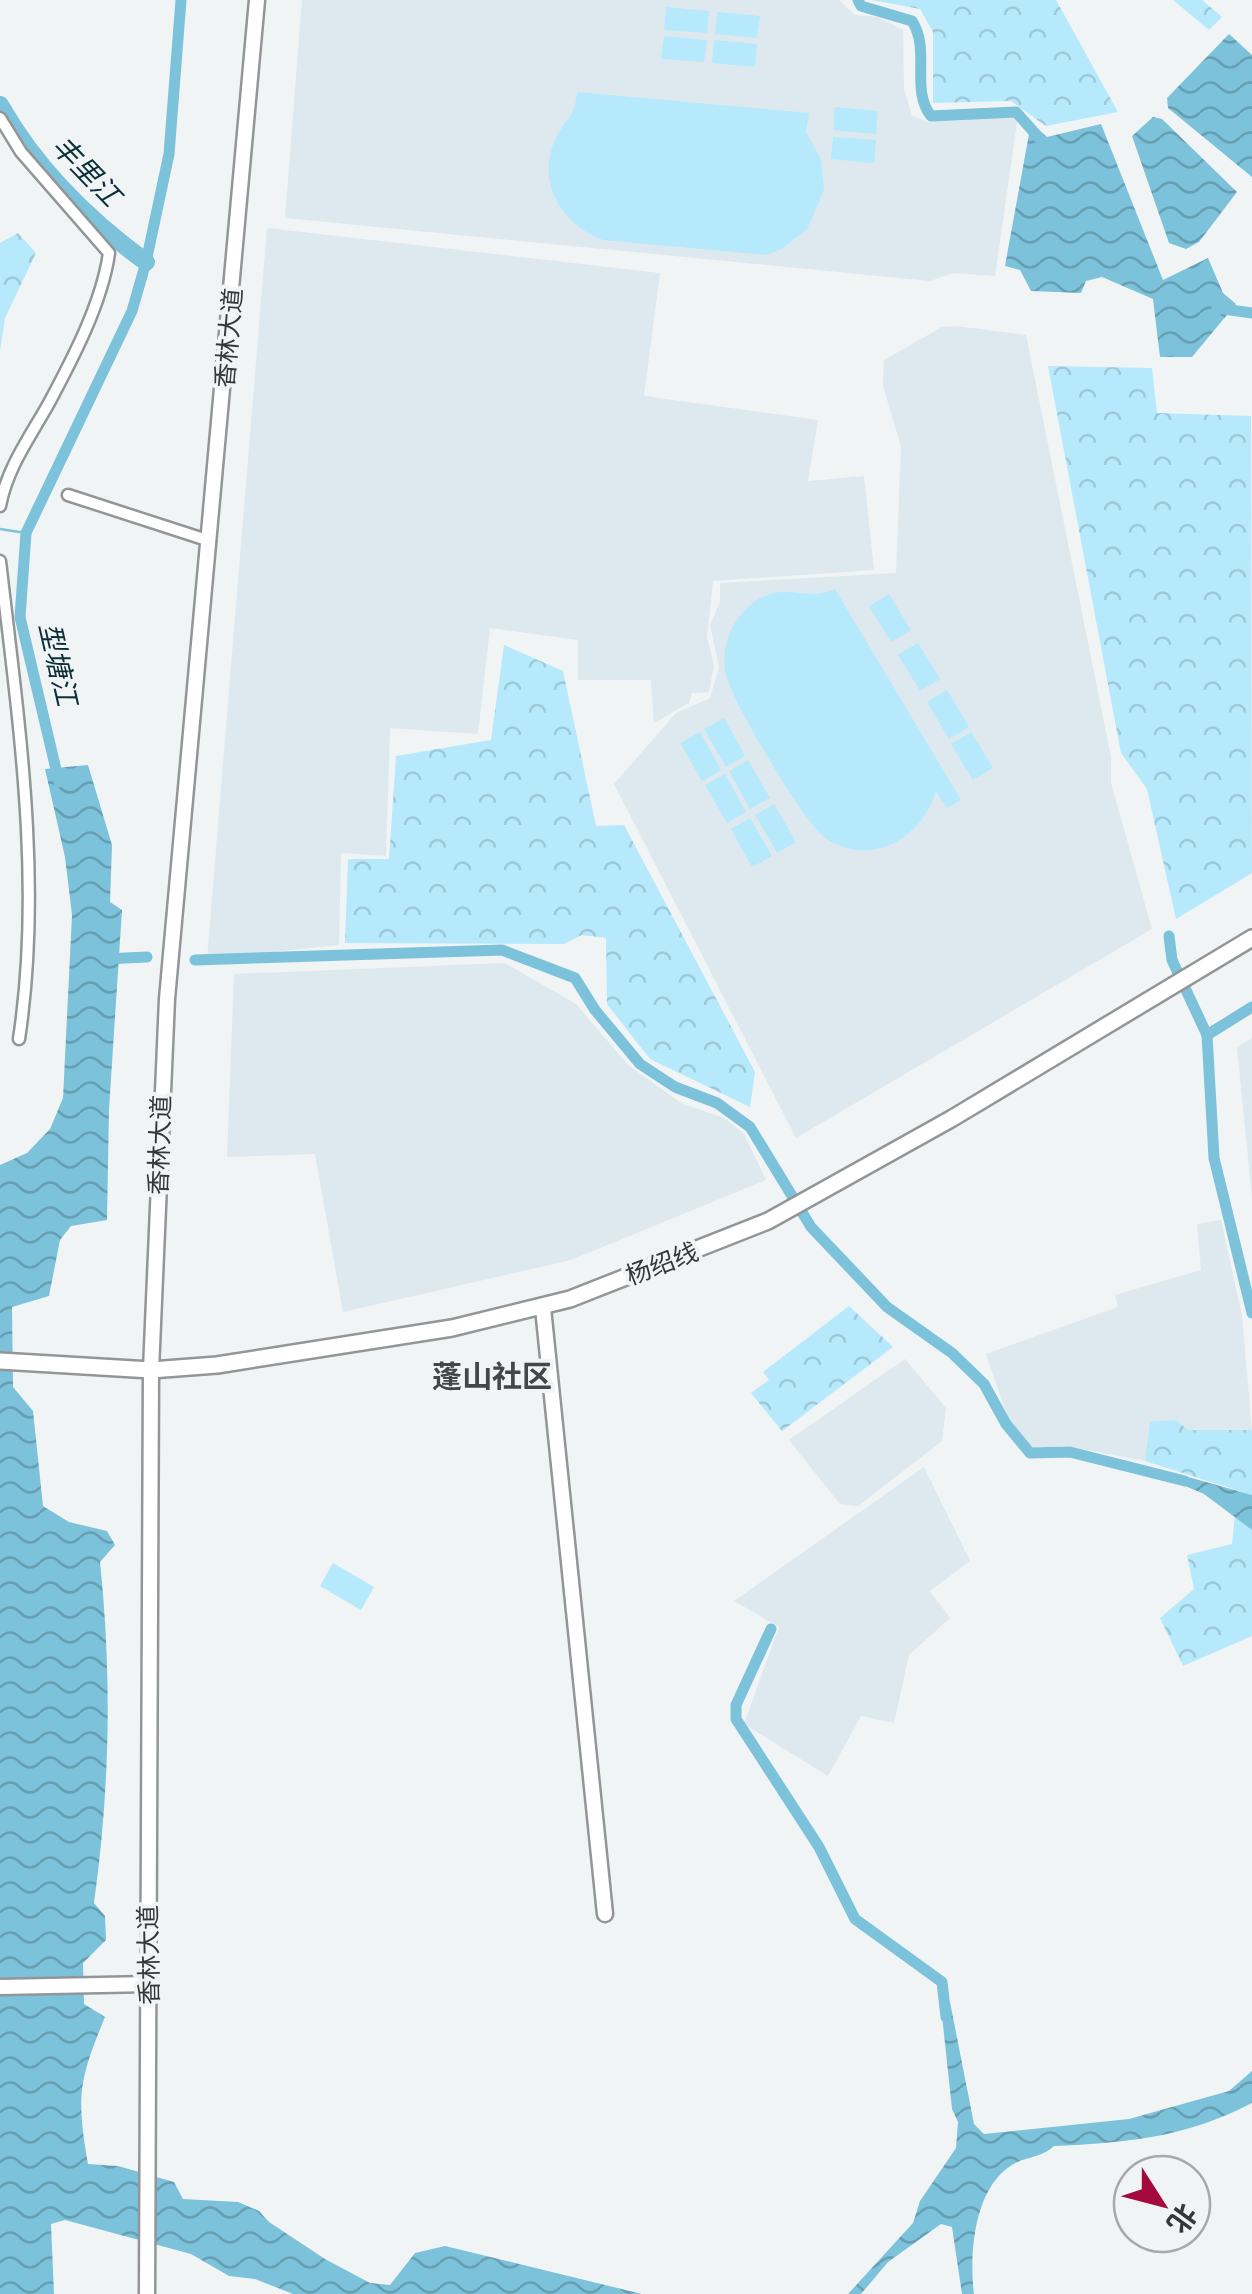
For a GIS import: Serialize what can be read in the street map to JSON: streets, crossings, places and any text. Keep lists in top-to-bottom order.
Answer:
{
  "streets": {
    "main road": ["杨绍线"],
    "street": ["香林大道"]
  },
  "crossings": [
    ["香林大道", "杨绍线"]
  ],
  "districts": ["蓬山社区"],
  "water": ["丰里江", "型塘江"],
  "north": "bottom right"
}
